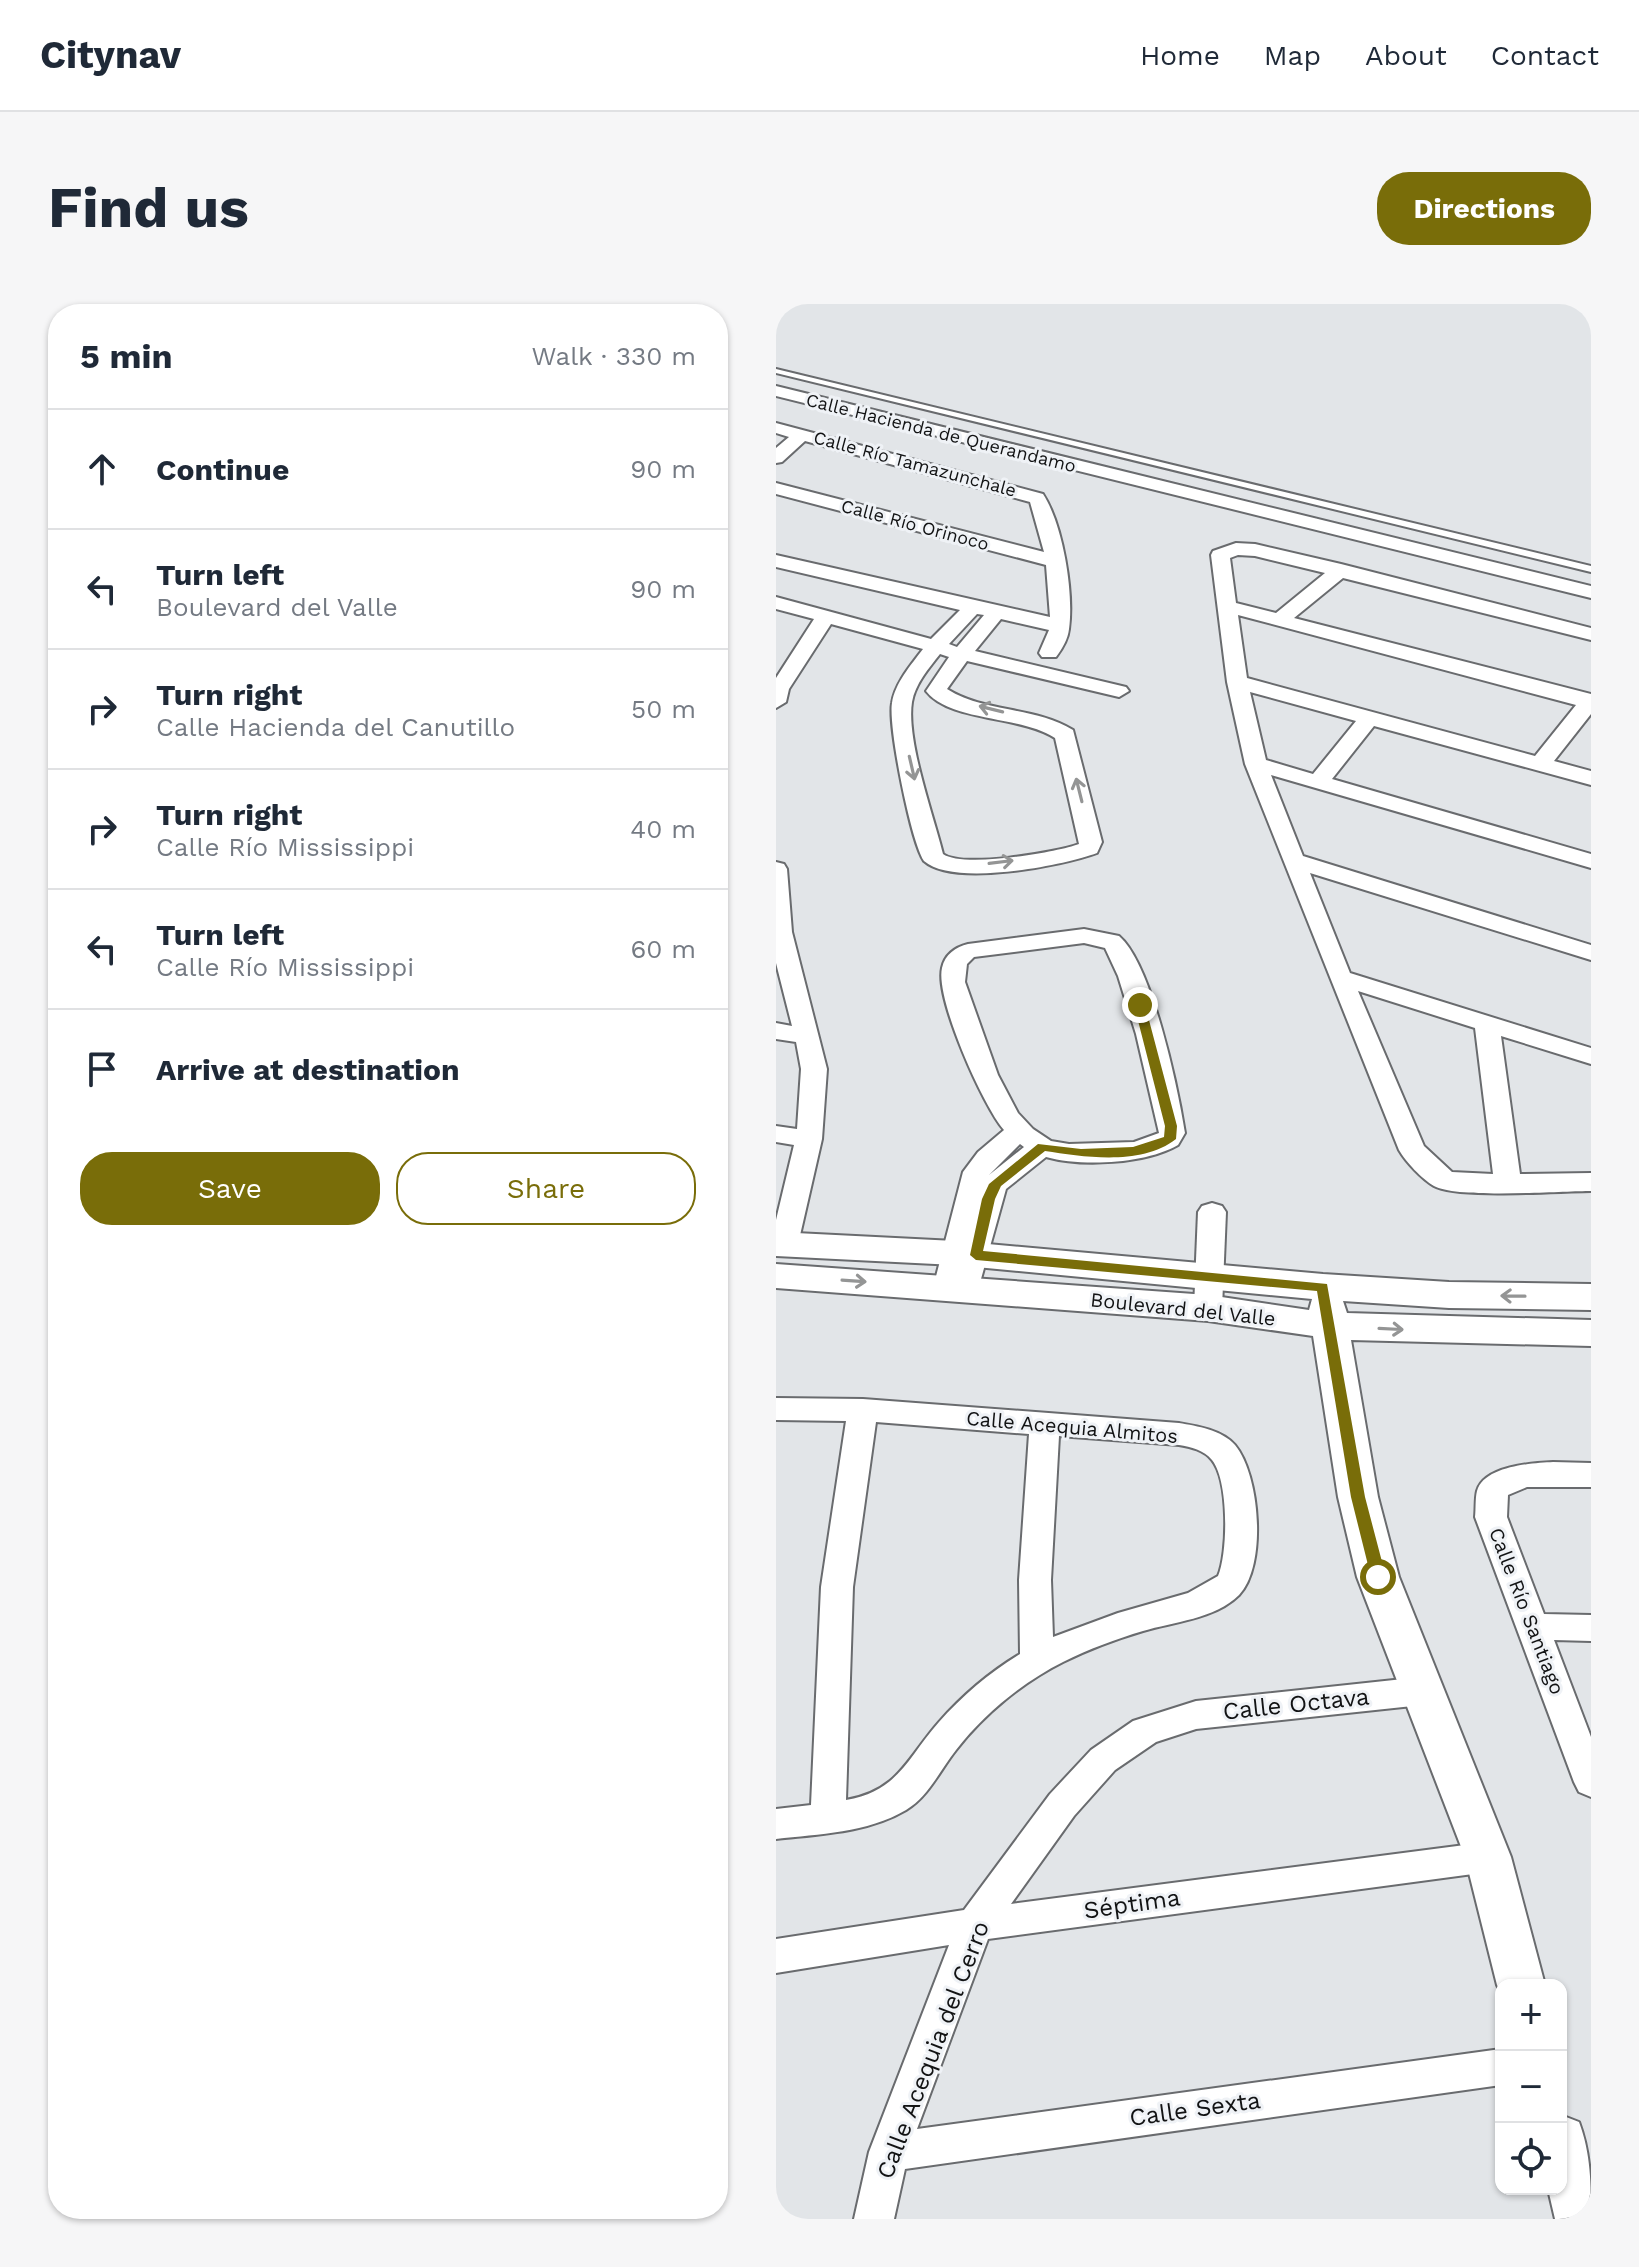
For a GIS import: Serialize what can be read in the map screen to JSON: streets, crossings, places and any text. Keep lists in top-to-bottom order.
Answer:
{
  "streets": {
    "street": [
      "Calle Hacienda de Querandamo",
      "Calle Río Tamazunchale",
      "Calle Río Orinoco",
      "Boulevard del Valle",
      "Calle Acequia Almitos",
      "Calle Río Santiago",
      "Calle Octava",
      "Séptima",
      "Calle Acequia del Cerro",
      "Calle Sexta"
    ]
  },
  "crossings": [
    ["Calle Río Tamazunchale", "Calle Río Orinoco"],
    ["Calle Octava", "Calle Acequia del Cerro"],
    ["Séptima", "Calle Acequia del Cerro"],
    ["Calle Acequia del Cerro", "Calle Sexta"]
  ],
  "page": {
    "header": "Citynav",
    "nav": [
      "Home",
      "Map",
      "About",
      "Contact"
    ],
    "buttons": [
      "Directions",
      ["Save", "Share"]
    ],
    "title": "Find us",
    "heading": ["5 min", "Walk · 330 m"],
    "list": [
      ["Continue", "90 m"],
      ["Turn left", "Boulevard del Valle", "90 m"],
      ["Turn right", "Calle Hacienda del Canutillo", "50 m"],
      ["Turn right", "Calle Río Mississippi", "40 m"],
      ["Turn left", "Calle Río Mississippi", "60 m"],
      "Arrive at destination"
    ],
    "map_buttons": ["+", "−"]
  }
}
